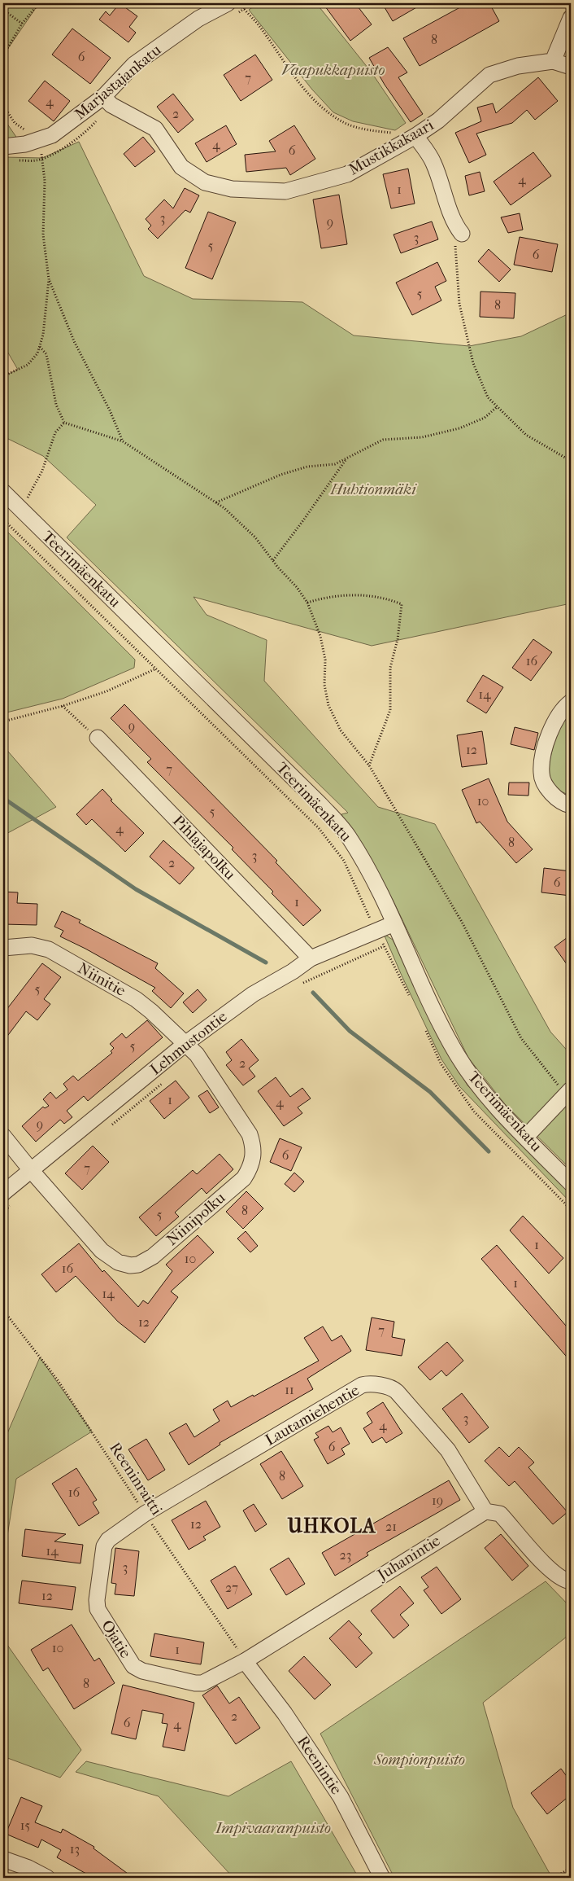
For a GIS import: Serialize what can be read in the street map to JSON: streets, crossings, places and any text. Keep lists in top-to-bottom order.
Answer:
{
  "streets": {
    "street": [
      "Marjastajankatu",
      "Mustikkakaari",
      "Teerimäenkatu",
      "Pihlajapolku",
      "Niinitie",
      "Lehmustontie",
      "Niinipolku",
      "Lautamiehentie",
      "Juhanintie",
      "Ojatie",
      "Reenintie"
    ],
    "path": ["Reeninraitti"]
  },
  "crossings": [
    ["Marjastajankatu", "Mustikkakaari"],
    ["Teerimäenkatu", "Lehmustontie"],
    ["Pihlajapolku", "Lehmustontie"],
    ["Niinitie", "Lehmustontie"],
    ["Niinitie", "Niinipolku"],
    ["Lehmustontie", "Niinipolku"],
    ["Lautamiehentie", "Reeninraitti"],
    ["Lautamiehentie", "Juhanintie"],
    ["Lautamiehentie", "Ojatie"],
    ["Reeninraitti", "Juhanintie"],
    ["Reeninraitti", "Ojatie"],
    ["Reeninraitti", "Reenintie"],
    ["Juhanintie", "Ojatie"],
    ["Juhanintie", "Reenintie"],
    ["Ojatie", "Reenintie"]
  ],
  "districts": ["UHKOLA"],
  "parks": [
    "Vaapukkapuisto",
    "Huhtionmäki",
    "Sompionpuisto",
    "Impivaaranpuisto"
  ],
  "house_numbers": [
    "8",
    "6",
    "7",
    "4",
    "2",
    "4",
    "6",
    "4",
    "1",
    "3",
    "9",
    "3",
    "5",
    "6",
    "5",
    "8",
    "16",
    "14",
    "9",
    "12",
    "7",
    "10",
    "5",
    "4",
    "8",
    "3",
    "2",
    "6",
    "1",
    "5",
    "5",
    "2",
    "1",
    "4",
    "9",
    "6",
    "7",
    "8",
    "5",
    "1",
    "10",
    "16",
    "1",
    "14",
    "12",
    "7",
    "11",
    "3",
    "4",
    "6",
    "8",
    "16",
    "19",
    "12",
    "21",
    "14",
    "23",
    "3",
    "27",
    "12",
    "10",
    "1",
    "8",
    "2",
    "6",
    "4",
    "15",
    "13"
  ]
}
